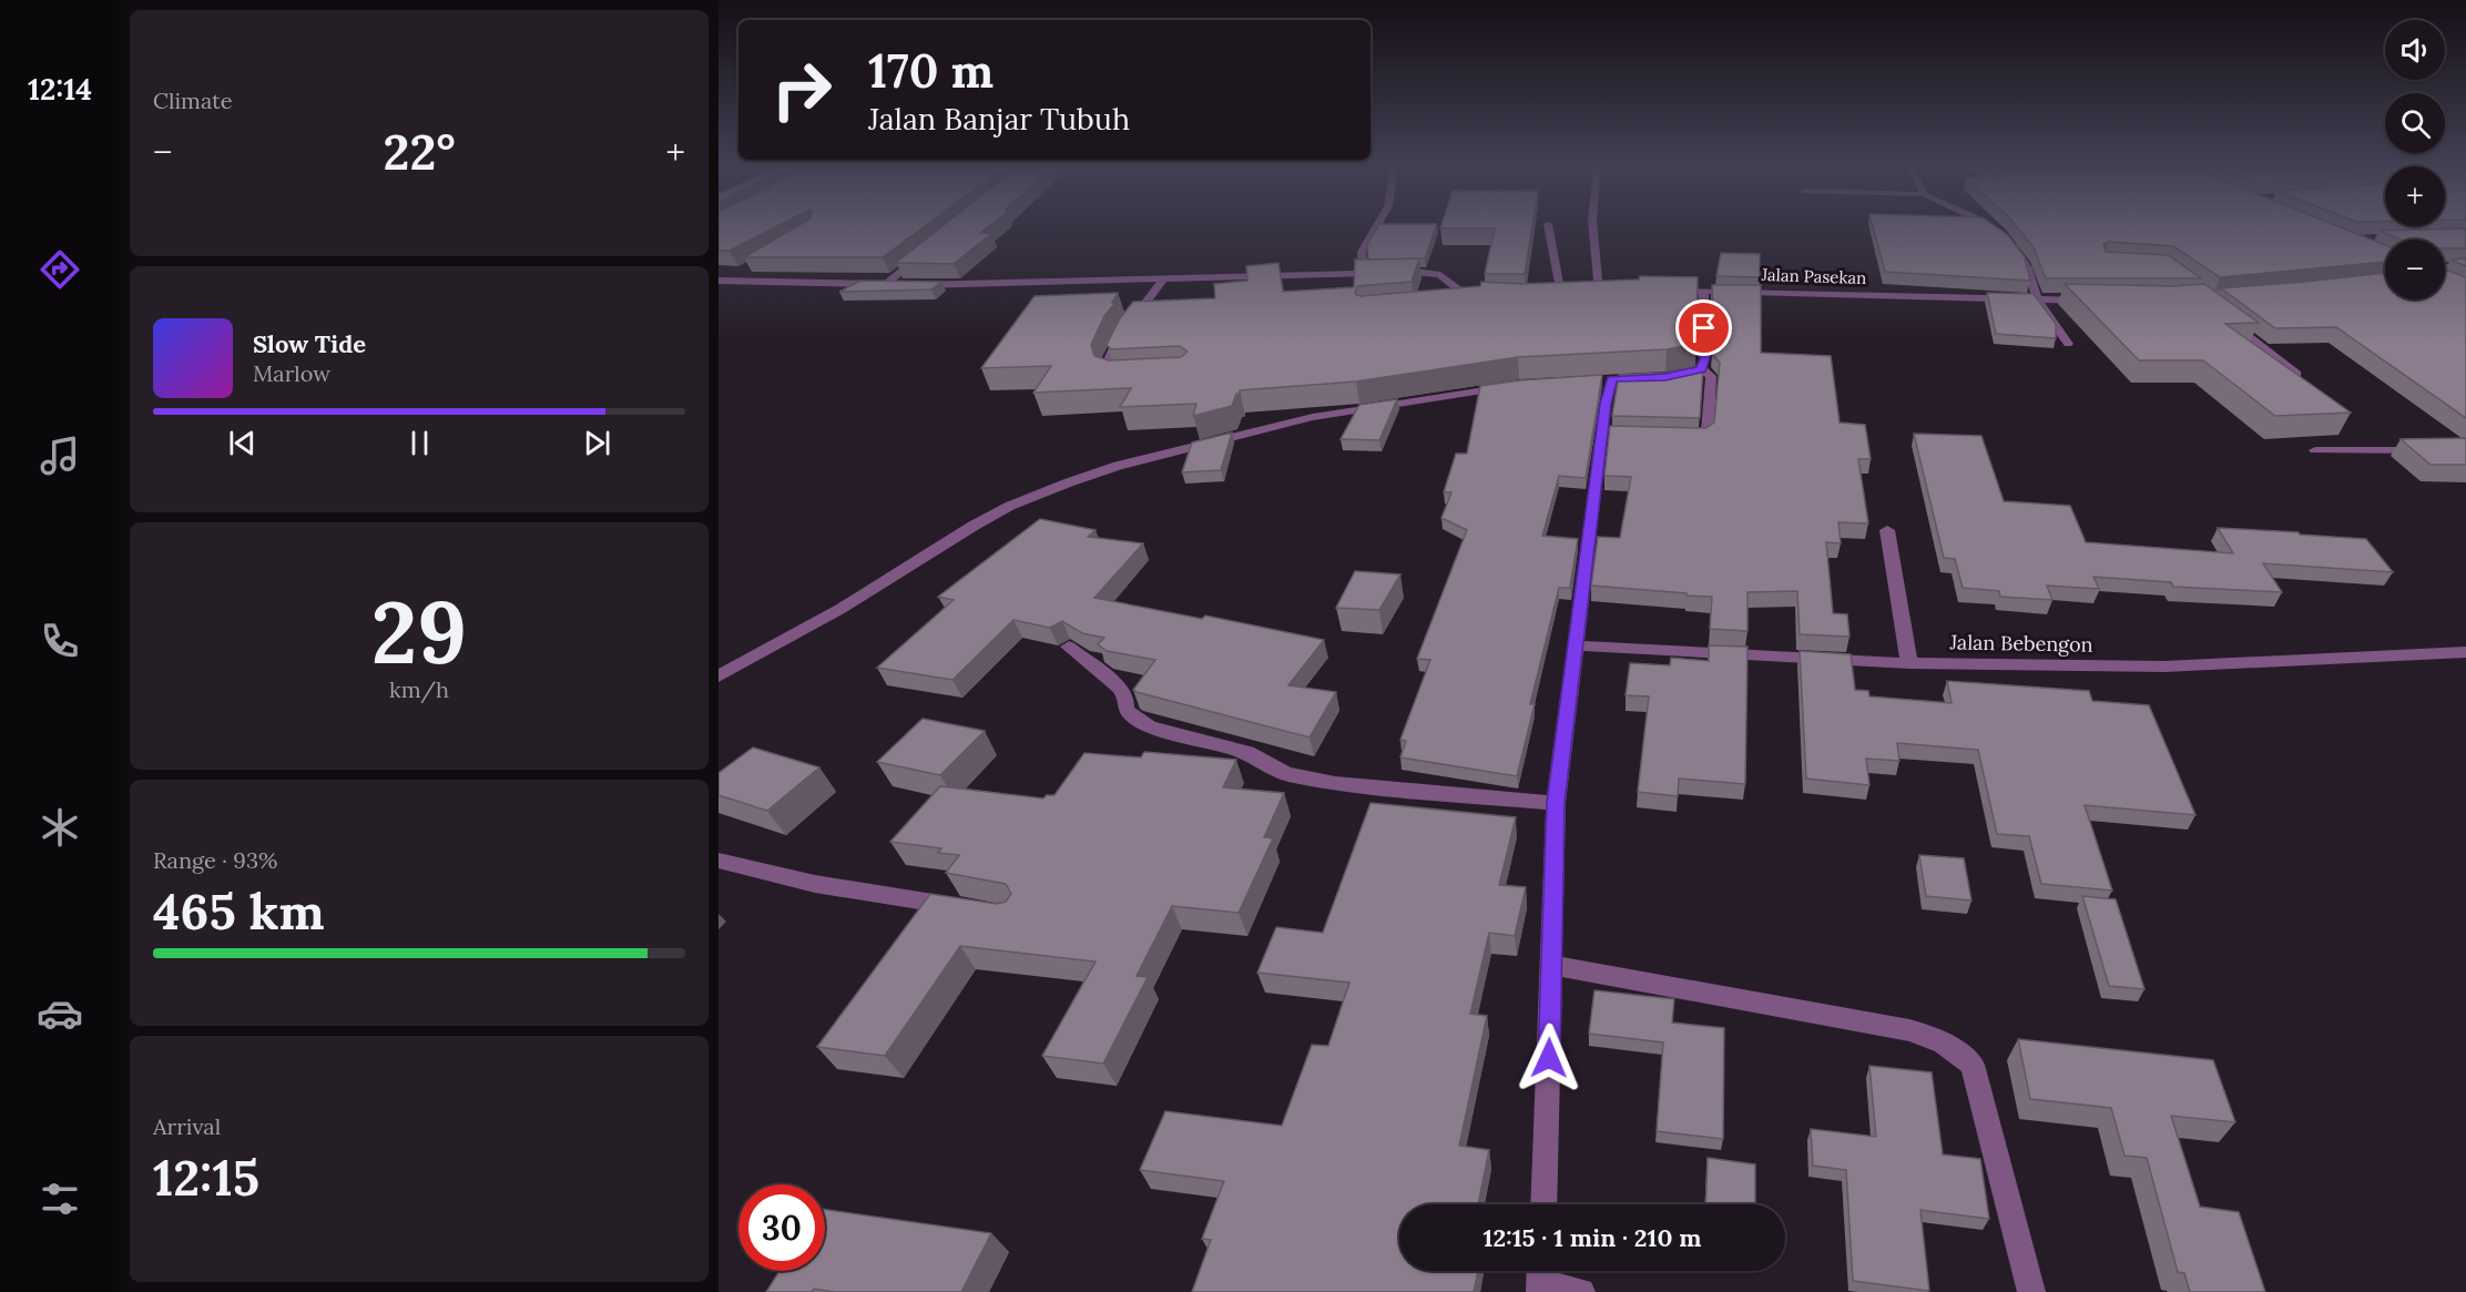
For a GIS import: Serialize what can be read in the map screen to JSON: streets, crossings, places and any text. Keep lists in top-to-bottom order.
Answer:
{
  "streets": {
    "street": ["Jalan Pasekan", "Jalan Bebengon"]
  },
  "page": {
    "tabs": "12:14",
    "tile": [
      "Climate",
      ["29", "km/h"],
      ["Range · 93%", "465 km"],
      ["Arrival", "12:15"]
    ],
    "map_buttons": ["+", "−"],
    "turn": ["170 m", "Jalan Banjar Tubuh"],
    "heat": ["−", "22°", "+"],
    "song": ["Slow Tide", "Marlow"],
    "limit": "30",
    "trip": "12:15 · 1 min · 210 m"
  }
}
